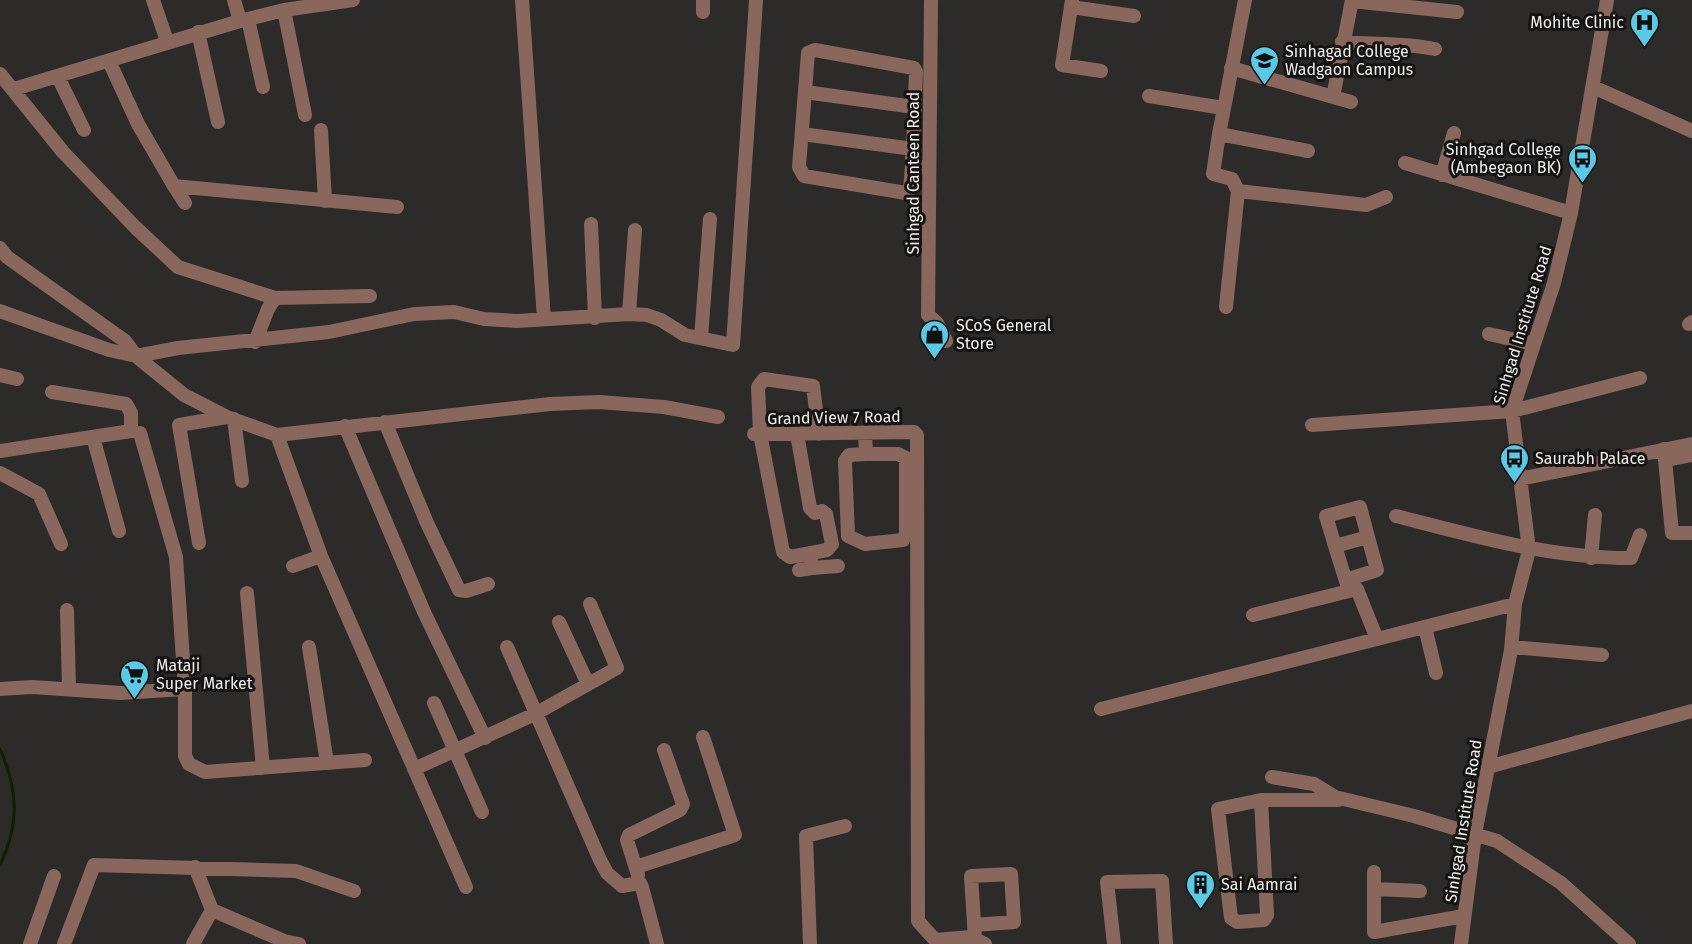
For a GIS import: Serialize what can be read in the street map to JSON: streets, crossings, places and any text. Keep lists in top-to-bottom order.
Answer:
{
  "streets": {
    "street": ["Sinhgad Canteen Road", "Sinhgad Institute Road", "Grand View 7 Road"]
  },
  "places": {
    "hospital": ["Mohite Clinic"],
    "school or university": ["Sinhagad College Wadgaon Campus"],
    "bus stop": ["Sinhgad College (Ambegaon BK)", "Saurabh Palace"],
    "shop": ["SCoS General Store"],
    "supermarket": ["Mataji Super Market"],
    "building": ["Sai Aamrai"]
  }
}
